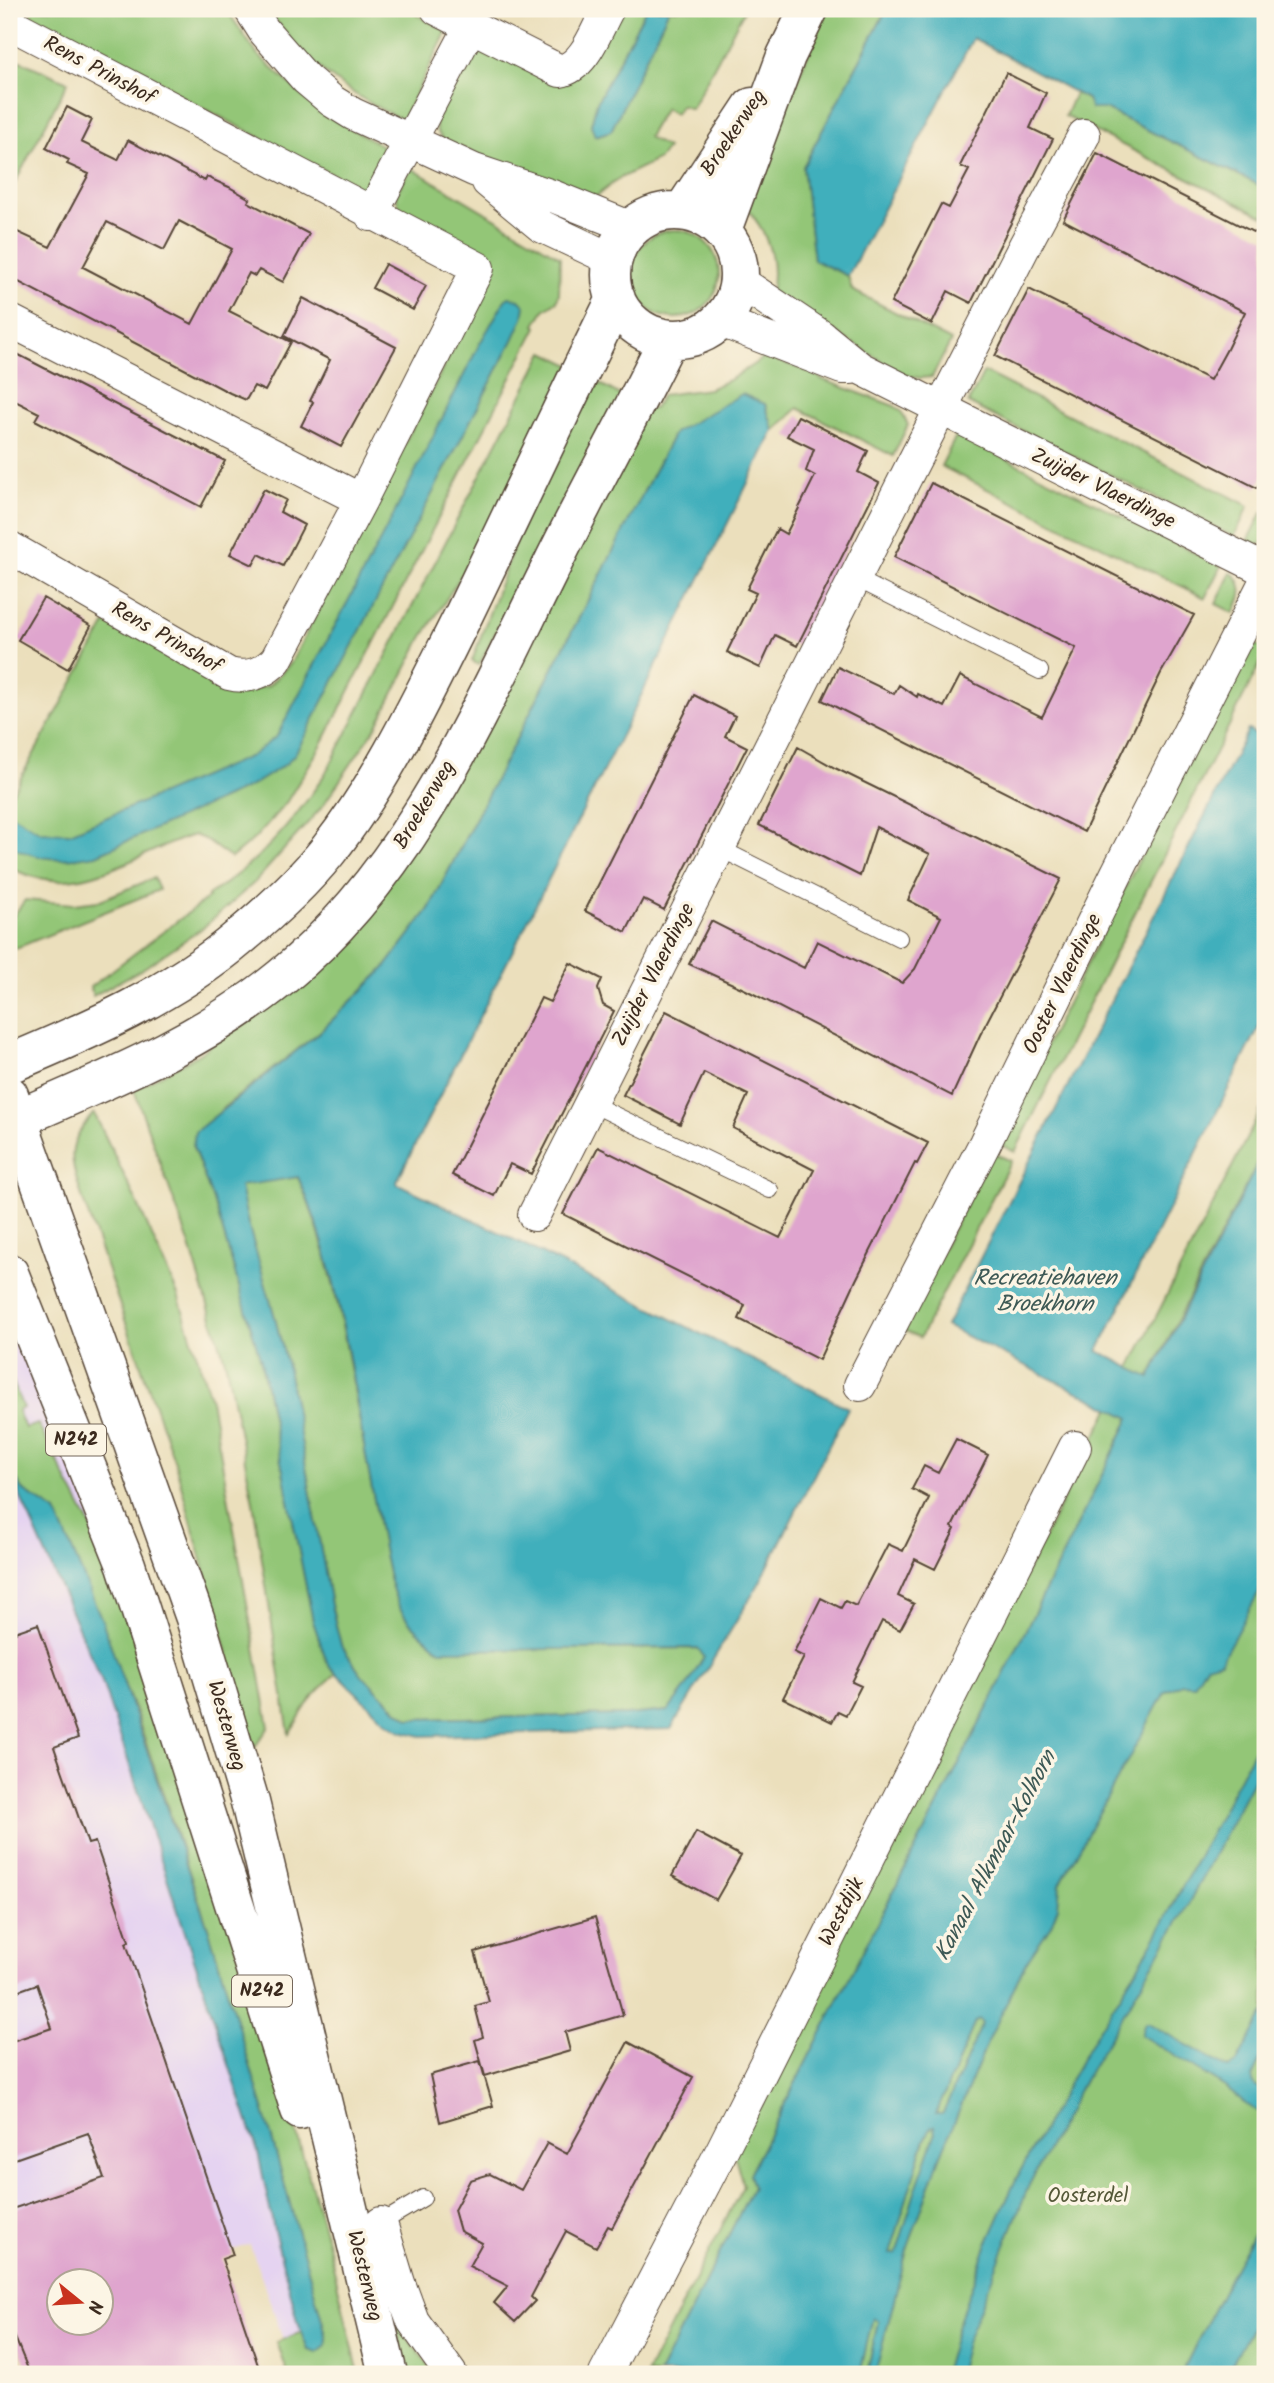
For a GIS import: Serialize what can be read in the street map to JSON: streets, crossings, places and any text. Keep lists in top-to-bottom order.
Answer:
{
  "streets": {
    "street": [
      "Rens Prinshof",
      "Broekerweg",
      "Zuijder Vlaerdinge",
      "Ooster Vlaerdinge",
      "N242",
      "Westerweg",
      "Westdijk"
    ]
  },
  "crossings": [
    ["Broekerweg", "Zuijder Vlaerdinge"],
    ["Broekerweg", "Westerweg"]
  ],
  "water": ["Recreatiehaven Broekhorn", "Kanaal Alkmaar-Kolhorn"],
  "parks": ["Oosterdel"],
  "north": "right"
}
